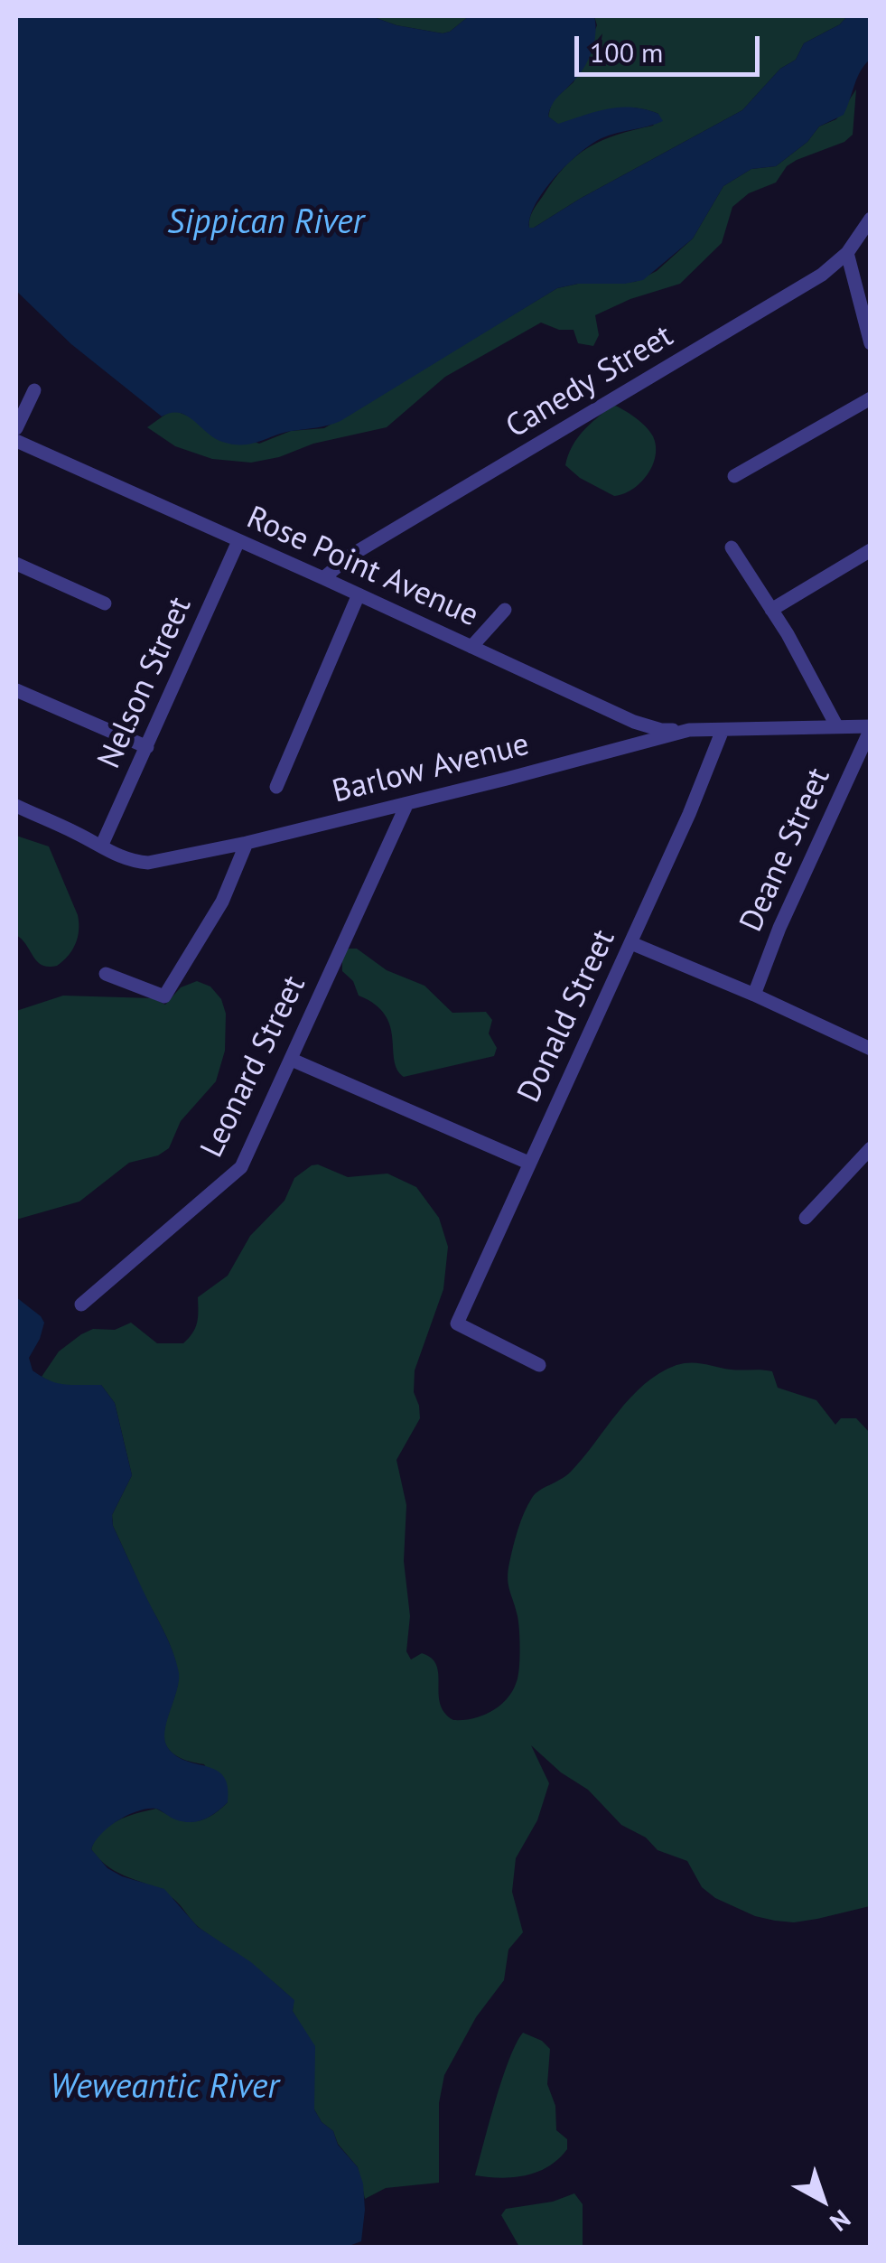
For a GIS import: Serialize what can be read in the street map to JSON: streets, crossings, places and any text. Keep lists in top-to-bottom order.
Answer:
{
  "streets": {
    "street": [
      "Canedy Street",
      "Rose Point Avenue",
      "Nelson Street",
      "Barlow Avenue",
      "Deane Street",
      "Donald Street",
      "Leonard Street"
    ]
  },
  "crossings": [
    ["Canedy Street", "Rose Point Avenue"],
    ["Rose Point Avenue", "Nelson Street"],
    ["Rose Point Avenue", "Barlow Avenue"],
    ["Nelson Street", "Barlow Avenue"],
    ["Barlow Avenue", "Deane Street"],
    ["Barlow Avenue", "Donald Street"],
    ["Barlow Avenue", "Leonard Street"]
  ],
  "water": ["Sippican River", "Weweantic River"],
  "scale_bar": "100 m",
  "north": "bottom right"
}
